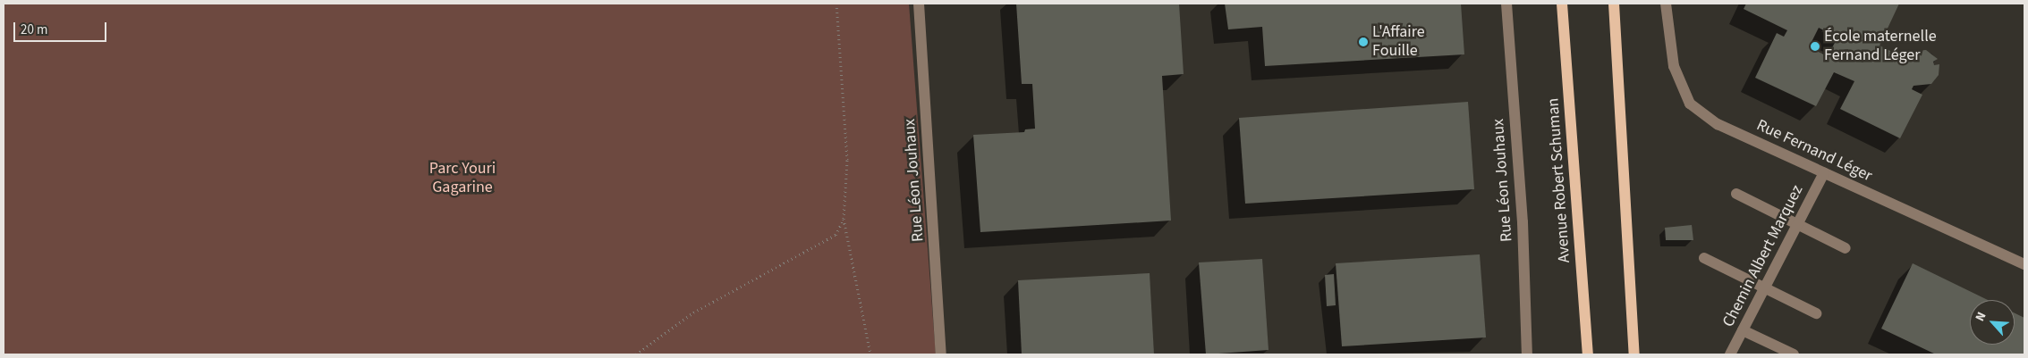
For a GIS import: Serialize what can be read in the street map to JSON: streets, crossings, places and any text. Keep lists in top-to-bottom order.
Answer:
{
  "streets": {
    "main road": ["Avenue Robert Schuman"],
    "street": ["Rue Fernand Léger", "Rue Léon Jouhaux", "Chemin Albert Marquez"]
  },
  "crossings": [
    ["Rue Fernand Léger", "Chemin Albert Marquez"]
  ],
  "parks": ["Parc Youri Gagarine"],
  "places": ["L'Affaire Fouille", "École maternelle Fernand Léger"],
  "scale_bar": "20 m",
  "north": "top left"
}
